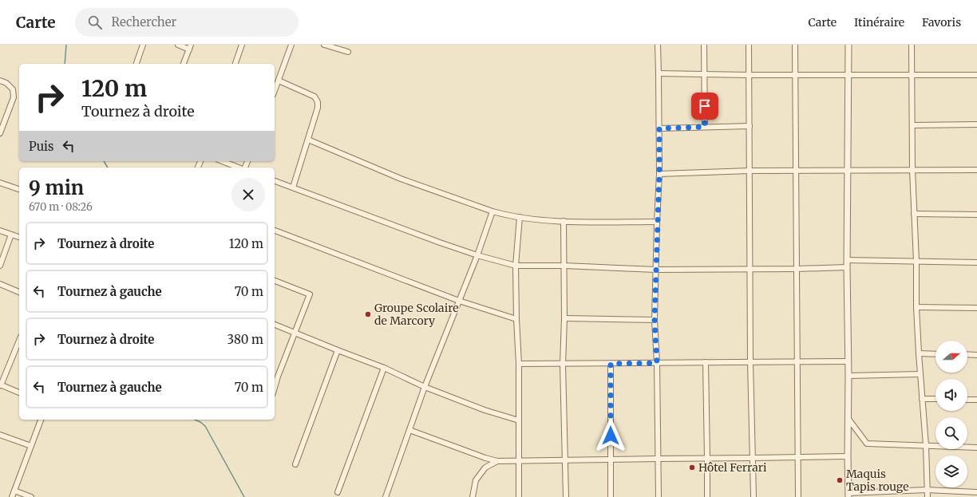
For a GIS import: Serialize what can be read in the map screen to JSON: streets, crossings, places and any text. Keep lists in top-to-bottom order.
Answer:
{
  "places": ["Groupe Scolaire de Marcory", "Hôtel Ferrari", "Maquis Tapis rouge"],
  "north": "right",
  "page": {
    "header": "Carte",
    "search": "Rechercher",
    "nav": ["Carte", "Itinéraire", "Favoris"],
    "turn": ["120 m", "Tournez à droite"],
    "then": "Puis",
    "heading": ["9 min", "670 m · 08:26"],
    "list": [
      {
        "name": "Tournez à droite",
        "value": "120 m"
      },
      {
        "name": "Tournez à gauche",
        "value": "70 m"
      },
      {
        "name": "Tournez à droite",
        "value": "380 m"
      },
      {
        "name": "Tournez à gauche",
        "value": "70 m"
      }
    ]
  }
}
